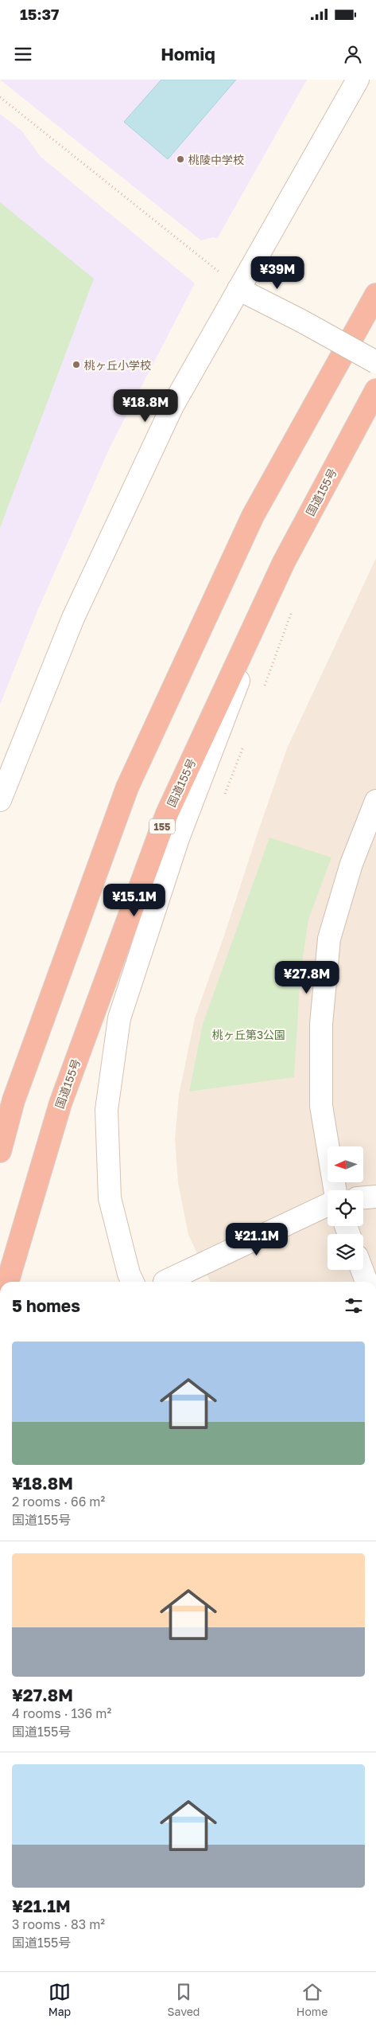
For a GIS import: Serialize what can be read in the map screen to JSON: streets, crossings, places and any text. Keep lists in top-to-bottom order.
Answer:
{
  "streets": {
    "highway": ["国道155号", "155"]
  },
  "parks": ["桃ヶ丘第3公園"],
  "places": ["桃陵中学校", "桃ヶ丘小学校"],
  "north": "left",
  "page": {
    "status": "15:37",
    "header": "Homiq",
    "price": [
      "¥39M",
      "¥18.8M",
      "¥15.1M",
      "¥27.8M",
      "¥21.1M"
    ],
    "heading": "5 homes",
    "list": [
      {
        "name": "¥18.8M",
        "note": "2 rooms · 66 m² · 国道155号"
      },
      {
        "name": "¥27.8M",
        "note": "4 rooms · 136 m² · 国道155号"
      },
      {
        "name": "¥21.1M",
        "note": "3 rooms · 83 m² · 国道155号"
      }
    ],
    "tabs": ["Map", "Saved", "Home"]
  }
}
